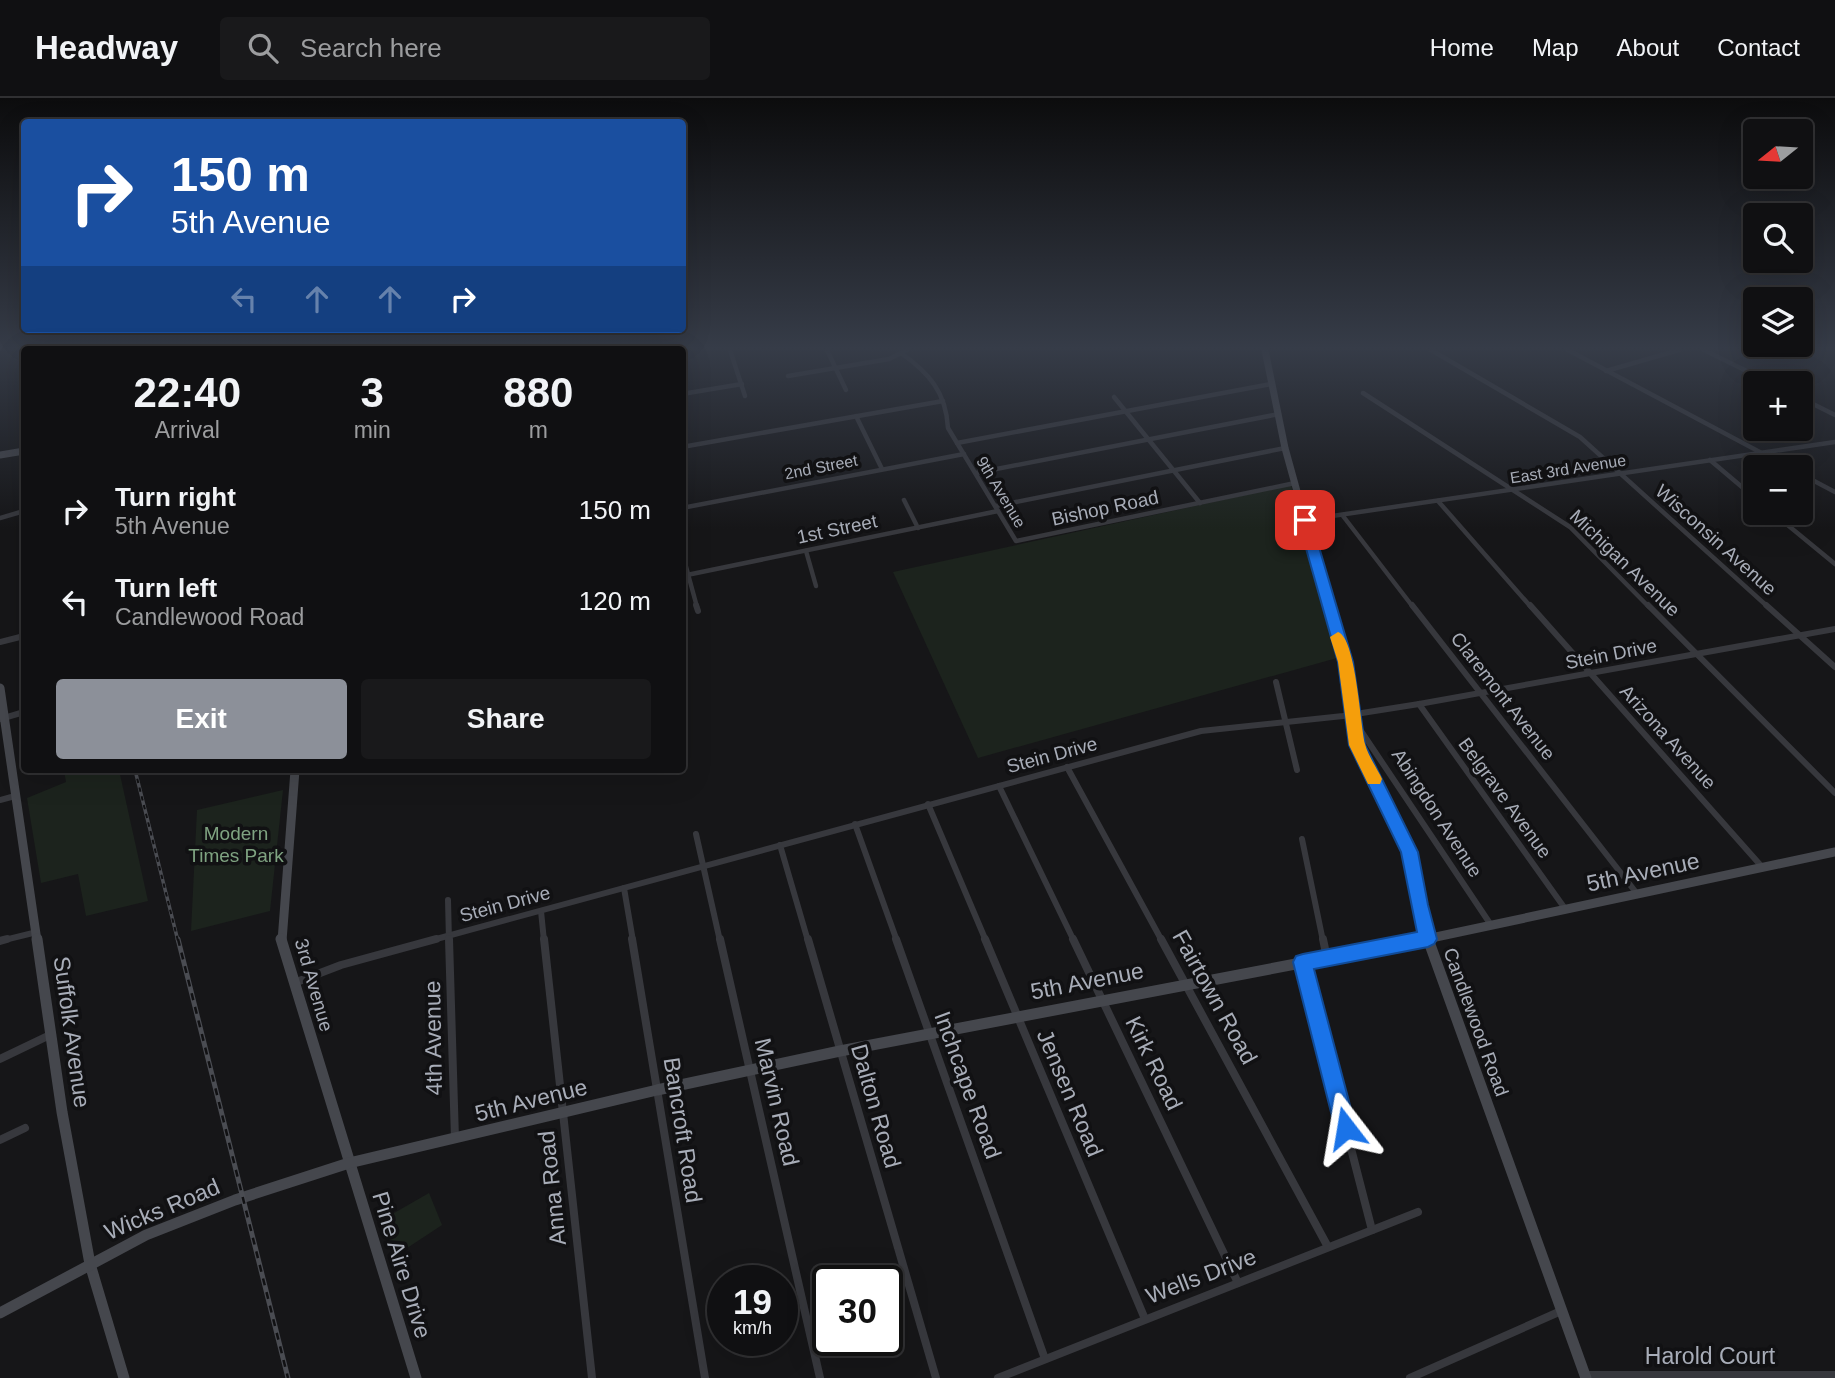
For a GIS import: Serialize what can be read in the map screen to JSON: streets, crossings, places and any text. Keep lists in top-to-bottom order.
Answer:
{
  "streets": {
    "main road": [
      "5th Avenue",
      "3rd Avenue",
      "Candlewood Road",
      "Suffolk Avenue",
      "Wicks Road",
      "Pine Aire Drive"
    ],
    "street": [
      "2nd Street",
      "East 3rd Avenue",
      "9th Avenue",
      "Bishop Road",
      "1st Street",
      "Wisconsin Avenue",
      "Michigan Avenue",
      "Stein Drive",
      "Claremont Avenue",
      "Arizona Avenue",
      "Belgrave Avenue",
      "Abingdon Avenue",
      "Fairtown Road",
      "4th Avenue",
      "Kirk Road",
      "Inchcape Road",
      "Jensen Road",
      "Marvin Road",
      "Dalton Road",
      "Bancroft Road",
      "Anna Road",
      "Wells Drive",
      "Harold Court"
    ]
  },
  "crossings": [
    ["2nd Street", "9th Avenue"],
    ["East 3rd Avenue", "Wisconsin Avenue"],
    ["East 3rd Avenue", "Michigan Avenue"],
    ["East 3rd Avenue", "Claremont Avenue"],
    ["East 3rd Avenue", "Arizona Avenue"],
    ["East 3rd Avenue", "Candlewood Road"],
    ["9th Avenue", "Bishop Road"],
    ["9th Avenue", "1st Street"],
    ["Bishop Road", "Candlewood Road"],
    ["1st Street", "Candlewood Road"],
    ["Wisconsin Avenue", "Stein Drive"],
    ["Michigan Avenue", "Stein Drive"],
    ["Stein Drive", "Claremont Avenue"],
    ["Stein Drive", "Arizona Avenue"],
    ["Stein Drive", "Belgrave Avenue"],
    ["Stein Drive", "Abingdon Avenue"],
    ["Stein Drive", "3rd Avenue"],
    ["Stein Drive", "Fairtown Road"],
    ["Stein Drive", "Candlewood Road"],
    ["Stein Drive", "4th Avenue"],
    ["Stein Drive", "Kirk Road"],
    ["Stein Drive", "Inchcape Road"],
    ["Stein Drive", "Jensen Road"],
    ["Stein Drive", "Marvin Road"],
    ["Stein Drive", "Dalton Road"],
    ["Stein Drive", "Bancroft Road"],
    ["Stein Drive", "Anna Road"],
    ["Claremont Avenue", "5th Avenue"],
    ["Arizona Avenue", "5th Avenue"],
    ["Belgrave Avenue", "5th Avenue"],
    ["Abingdon Avenue", "5th Avenue"],
    ["Abingdon Avenue", "Candlewood Road"],
    ["5th Avenue", "3rd Avenue"],
    ["5th Avenue", "Fairtown Road"],
    ["5th Avenue", "Candlewood Road"],
    ["5th Avenue", "4th Avenue"],
    ["5th Avenue", "Kirk Road"],
    ["5th Avenue", "Inchcape Road"],
    ["5th Avenue", "Jensen Road"],
    ["5th Avenue", "Marvin Road"],
    ["5th Avenue", "Dalton Road"],
    ["5th Avenue", "Bancroft Road"],
    ["5th Avenue", "Anna Road"],
    ["5th Avenue", "Wicks Road"],
    ["5th Avenue", "Pine Aire Drive"],
    ["3rd Avenue", "Wicks Road"],
    ["3rd Avenue", "Pine Aire Drive"],
    ["Fairtown Road", "Wells Drive"],
    ["Candlewood Road", "Harold Court"],
    ["Suffolk Avenue", "Wicks Road"],
    ["Kirk Road", "Wells Drive"],
    ["Inchcape Road", "Wells Drive"],
    ["Jensen Road", "Wells Drive"],
    ["Wicks Road", "Pine Aire Drive"]
  ],
  "parks": ["Modern Times Park"],
  "north": "left",
  "page": {
    "header": "Headway",
    "search": "Search here",
    "nav": [
      "Home",
      "Map",
      "About",
      "Contact"
    ],
    "map_buttons": ["+", "−"],
    "turn": ["150 m", "5th Avenue"],
    "eta": [
      "22:40",
      "Arrival",
      "3",
      "min",
      "880",
      "m"
    ],
    "list": [
      {
        "name": "Turn right",
        "note": "5th Avenue",
        "value": "150 m"
      },
      {
        "name": "Turn left",
        "note": "Candlewood Road",
        "value": "120 m"
      }
    ],
    "buttons": ["Exit", "Share"],
    "speed": "19 km/h",
    "limit": "30"
  }
}
